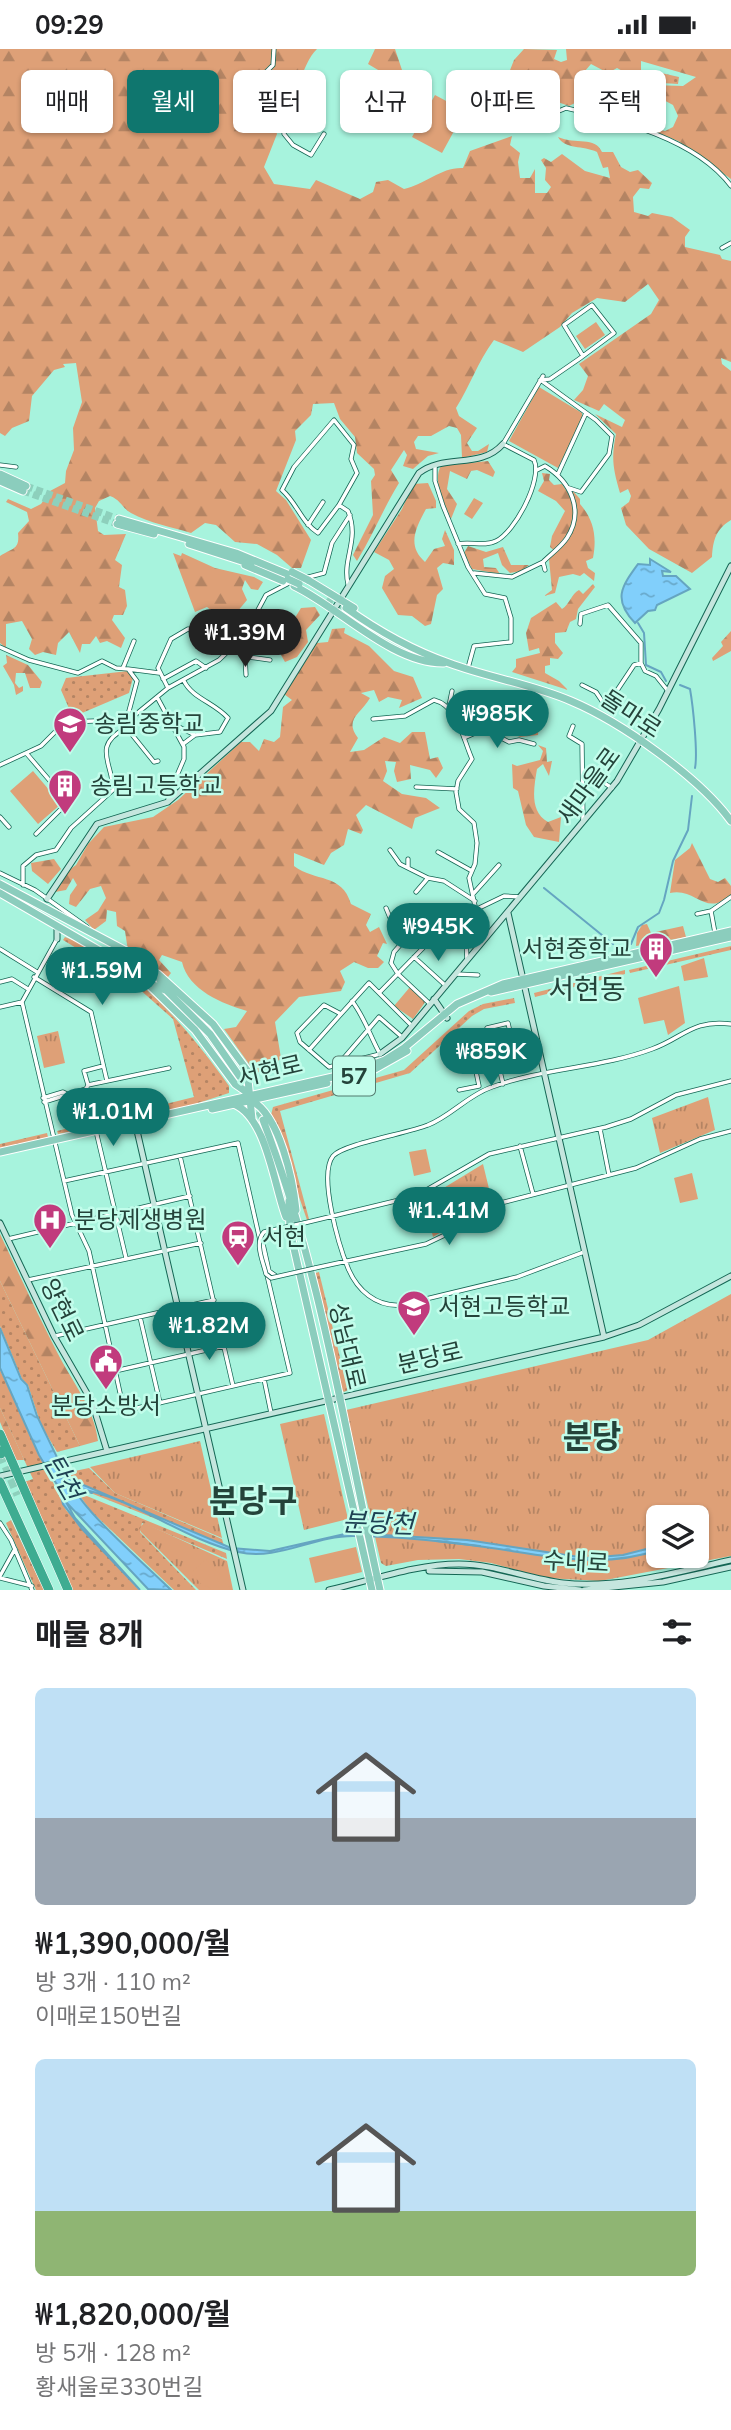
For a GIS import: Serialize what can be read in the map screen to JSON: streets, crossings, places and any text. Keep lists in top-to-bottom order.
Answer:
{
  "streets": {
    "main road": [
      "돌마로",
      "새마을로",
      "서현로",
      "57",
      "양현로",
      "성남대로",
      "분당로",
      "수내로"
    ]
  },
  "crossings": [
    ["돌마로", "새마을로"],
    ["양현로", "분당로"],
    ["성남대로", "분당로"]
  ],
  "districts": ["서현동", "분당", "분당구"],
  "water": ["탄천", "분당천"],
  "places": {
    "school or university": ["송림중학교", "서현고등학교"],
    "building": ["송림고등학교", "서현중학교"],
    "hospital": ["분당제생병원"],
    "station": ["서현"],
    "public building": ["분당소방서"]
  },
  "page": {
    "status": "09:29",
    "chip": [
      "매매",
      "월세",
      "필터",
      "신규",
      "아파트",
      "주택"
    ],
    "price": [
      "₩1.39M",
      "₩985K",
      "₩945K",
      "₩1.59M",
      "₩859K",
      "₩1.01M",
      "₩1.41M",
      "₩1.82M"
    ],
    "heading": "매물 8개",
    "list": [
      {
        "name": "₩1,390,000/월",
        "note": "방 3개 · 110 m² · 이매로150번길"
      },
      {
        "name": "₩1,820,000/월",
        "note": "방 5개 · 128 m² · 황새울로330번길"
      }
    ]
  }
}
